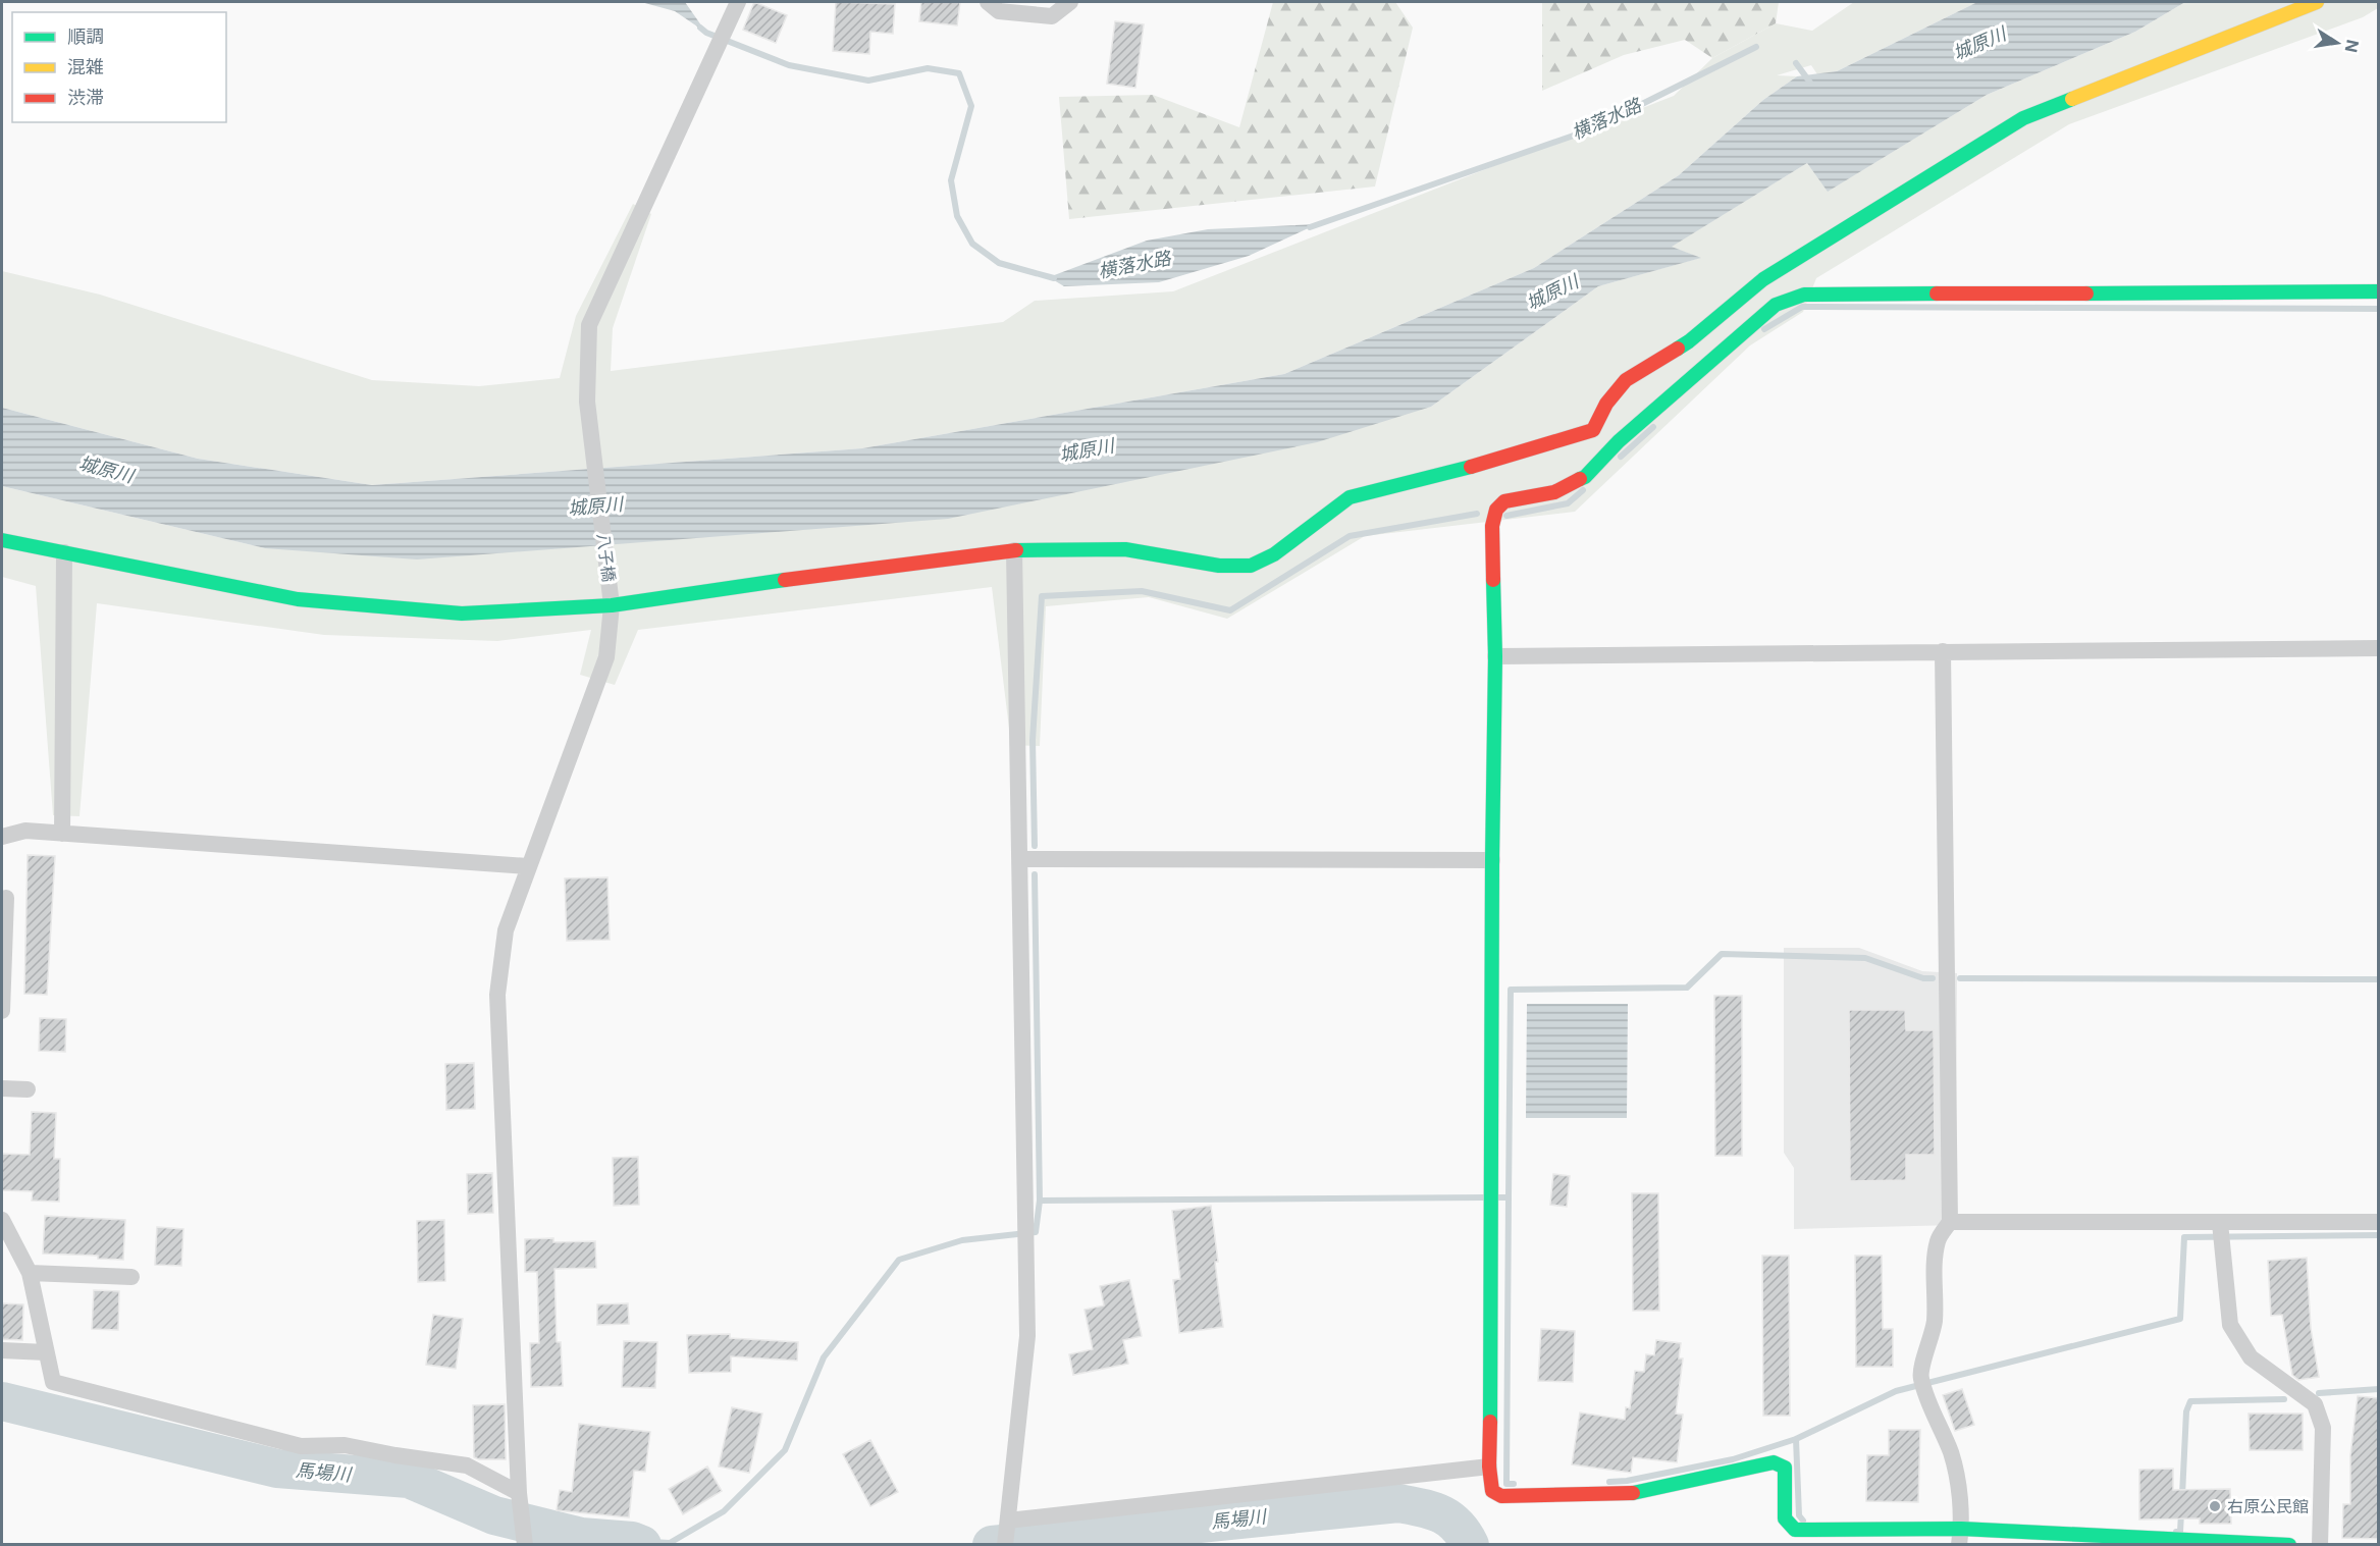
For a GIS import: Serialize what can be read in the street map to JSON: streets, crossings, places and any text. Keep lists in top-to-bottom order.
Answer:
{
  "streets": {
    "street": ["八子橋"]
  },
  "water": ["城原川", "横落水路", "馬場川"],
  "places": ["右原公民館"],
  "legend": ["順調", "混雑", "渋滞"],
  "north": "right"
}
